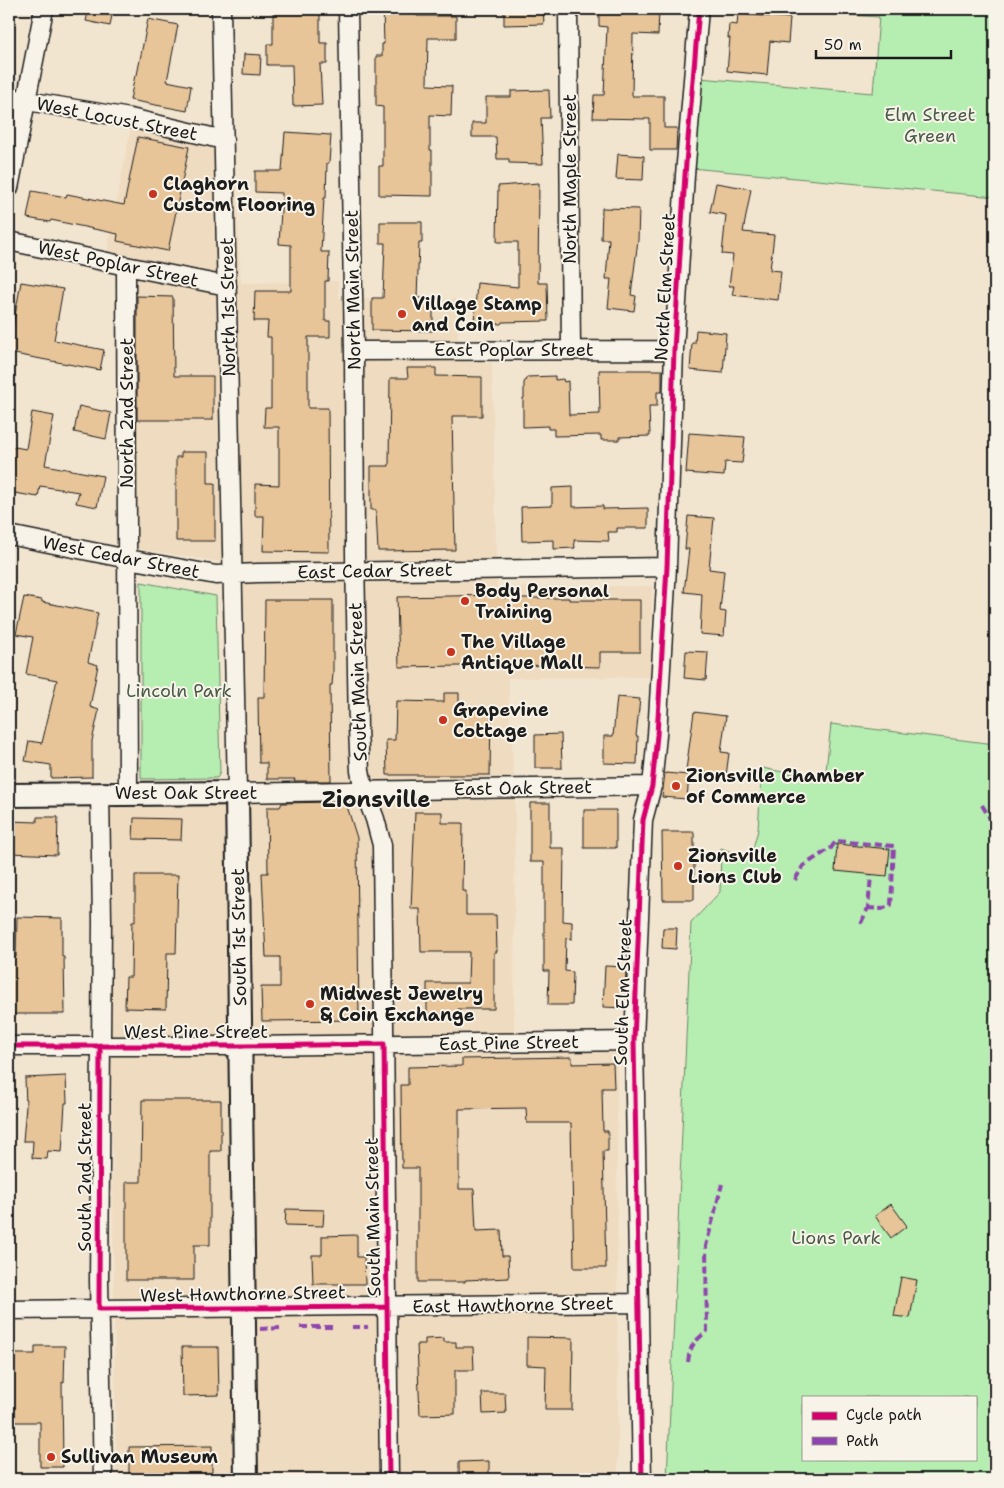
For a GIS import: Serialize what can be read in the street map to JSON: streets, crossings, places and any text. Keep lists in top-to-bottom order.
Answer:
{
  "streets": {
    "main road": ["West Oak Street", "South 1st Street"],
    "street": [
      "West Locust Street",
      "North Maple Street",
      "West Poplar Street",
      "North Elm Street",
      "North Main Street",
      "North 1st Street",
      "East Poplar Street",
      "North 2nd Street",
      "West Cedar Street",
      "East Cedar Street",
      "South Main Street",
      "East Oak Street",
      "South Elm Street",
      "West Pine Street",
      "East Pine Street",
      "South 2nd Street",
      "West Hawthorne Street",
      "East Hawthorne Street"
    ]
  },
  "crossings": [
    ["West Locust Street", "North 1st Street"],
    ["North Maple Street", "East Poplar Street"],
    ["West Poplar Street", "North 1st Street"],
    ["West Poplar Street", "North 2nd Street"],
    ["North Elm Street", "East Poplar Street"],
    ["North Elm Street", "East Cedar Street"],
    ["North Elm Street", "South Elm Street"],
    ["North Main Street", "East Poplar Street"],
    ["North Main Street", "East Cedar Street"],
    ["North Main Street", "South Main Street"],
    ["North 1st Street", "West Cedar Street"],
    ["North 1st Street", "East Cedar Street"],
    ["North 1st Street", "South 1st Street"],
    ["North 2nd Street", "West Cedar Street"],
    ["West Cedar Street", "East Cedar Street"],
    ["West Cedar Street", "South 1st Street"],
    ["East Cedar Street", "South Main Street"],
    ["East Cedar Street", "South 1st Street"],
    ["East Cedar Street", "South Elm Street"],
    ["South Main Street", "East Oak Street"],
    ["South Main Street", "West Oak Street"],
    ["South Main Street", "West Pine Street"],
    ["South Main Street", "East Pine Street"],
    ["South Main Street", "West Hawthorne Street"],
    ["South Main Street", "East Hawthorne Street"],
    ["East Oak Street", "West Oak Street"],
    ["East Oak Street", "South Elm Street"],
    ["West Oak Street", "South 1st Street"],
    ["West Oak Street", "South 2nd Street"],
    ["South 1st Street", "West Pine Street"],
    ["South 1st Street", "West Hawthorne Street"],
    ["South Elm Street", "East Pine Street"],
    ["South Elm Street", "East Hawthorne Street"],
    ["West Pine Street", "East Pine Street"],
    ["West Pine Street", "South 2nd Street"],
    ["South 2nd Street", "West Hawthorne Street"],
    ["West Hawthorne Street", "East Hawthorne Street"]
  ],
  "districts": ["Zionsville"],
  "parks": ["Elm Street Green", "Lincoln Park", "Lions Park"],
  "places": [
    "Claghorn Custom Flooring",
    "Village Stamp and Coin",
    "Body Personal Training",
    "The Village Antique Mall",
    "Grapevine Cottage",
    "Zionsville Chamber of Commerce",
    "Zionsville Lions Club",
    "Midwest Jewelry & Coin Exchange",
    "Sullivan Museum"
  ],
  "legend": ["Cycle path", "Path"],
  "scale_bar": "50 m"
}
